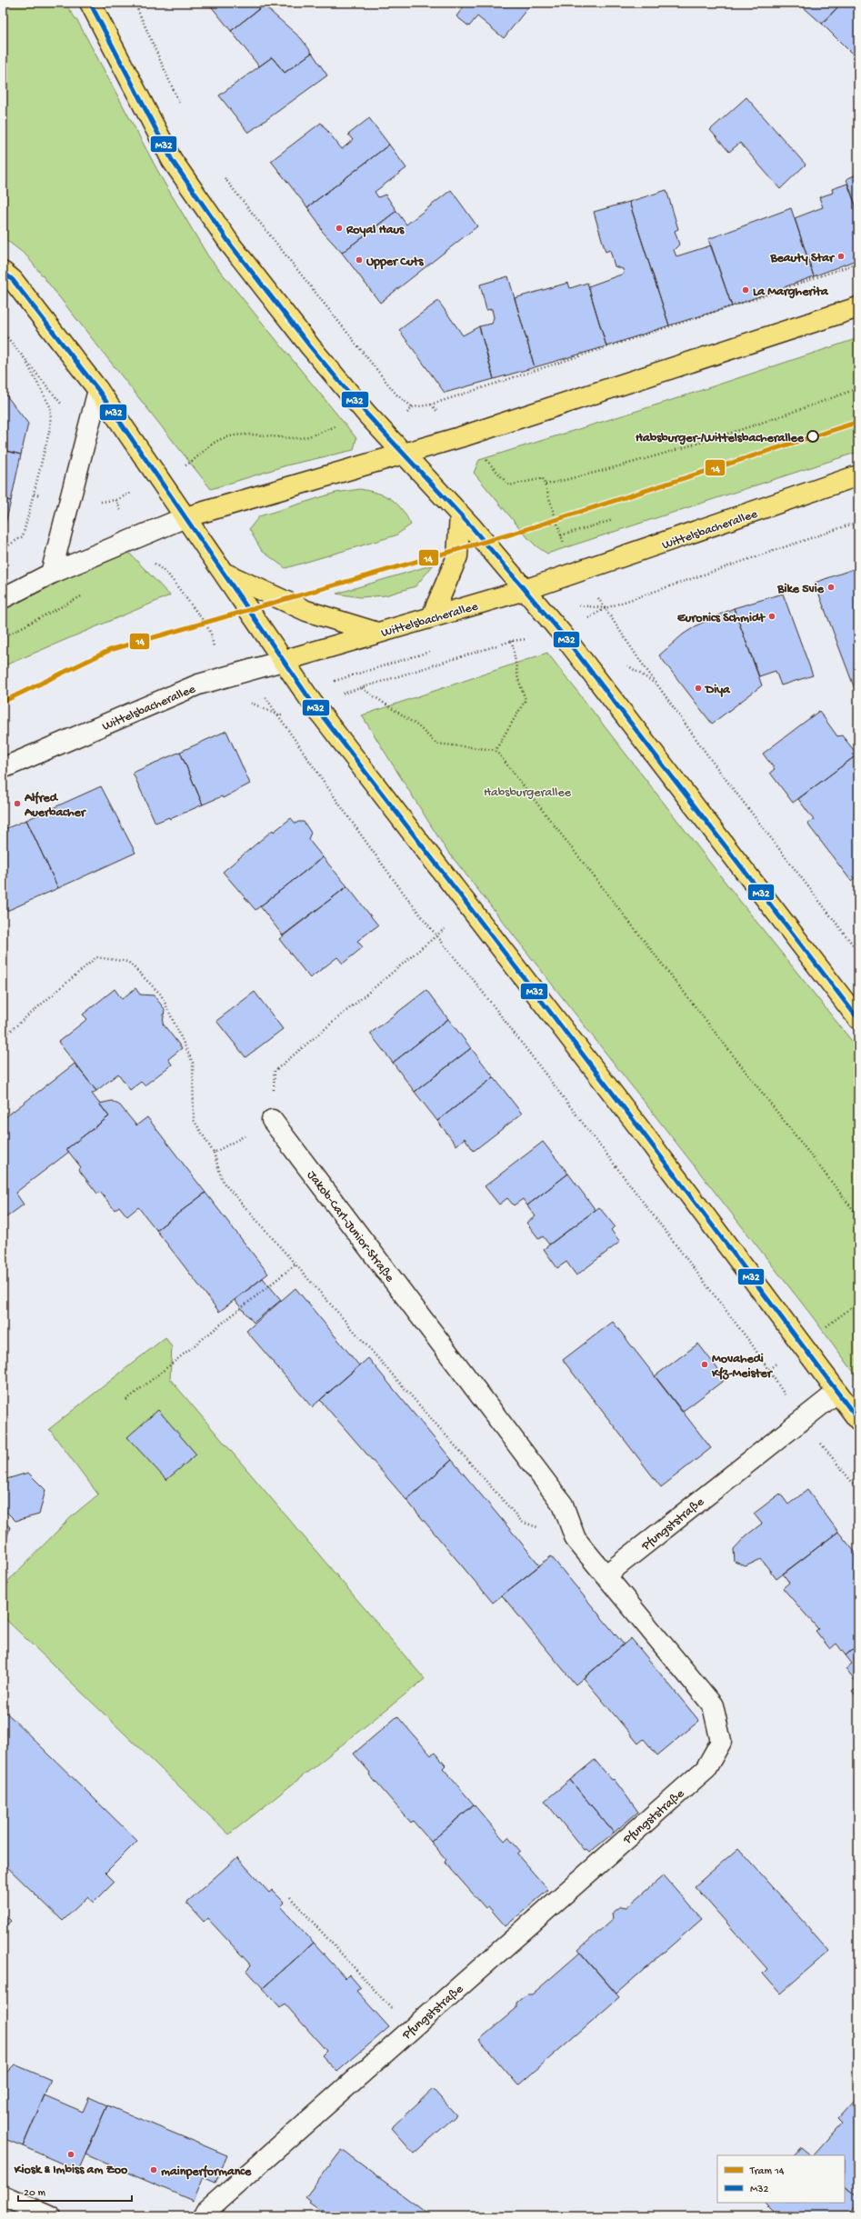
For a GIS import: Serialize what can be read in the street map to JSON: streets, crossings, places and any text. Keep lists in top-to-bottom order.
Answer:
{
  "streets": {
    "main road": ["Wittelsbacherallee"],
    "street": ["Jakob-Carl-Junior-Straße", "Pfungststraße"]
  },
  "crossings": [
    ["Jakob-Carl-Junior-Straße", "Pfungststraße"]
  ],
  "parks": ["Habsburgerallee"],
  "places": [
    "Royal Haus",
    "Beauty Star",
    "Upper Cuts",
    "La Margherita",
    "Habsburger-/Wittelsbacherallee",
    "Bike 5vie",
    "Euronics Schmidt",
    "Diya",
    "Alfred Auerbacher",
    "Movahedi Kfz-Meister",
    "Kiosk & Imbiss am Zoo",
    "mainperformance"
  ],
  "lines": ["transit line M32", "tram line 14"],
  "legend": ["Tram 14", "M32"],
  "scale_bar": "20 m"
}
